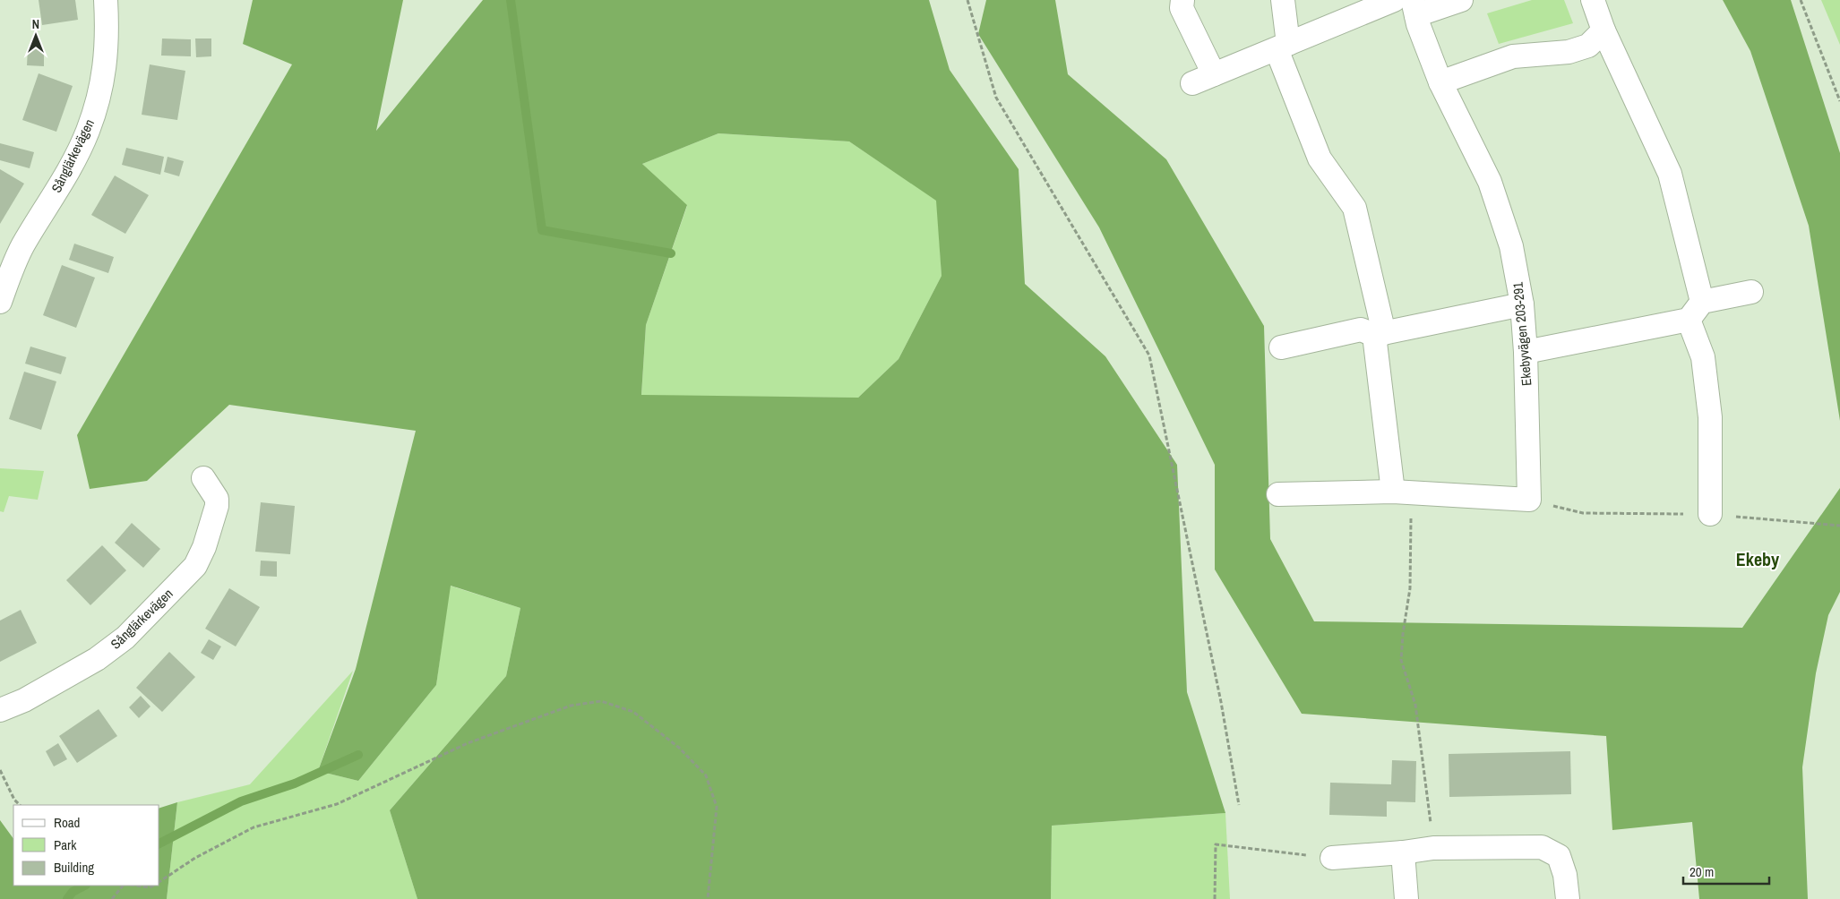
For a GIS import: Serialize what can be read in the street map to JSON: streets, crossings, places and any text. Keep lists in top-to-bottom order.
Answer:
{
  "streets": {
    "street": ["Sånglärkevägen", "Ekebyvägen 203-291"]
  },
  "districts": ["Ekeby"],
  "legend": ["Road", "Park", "Building"],
  "scale_bar": "20 m",
  "north": "top"
}
